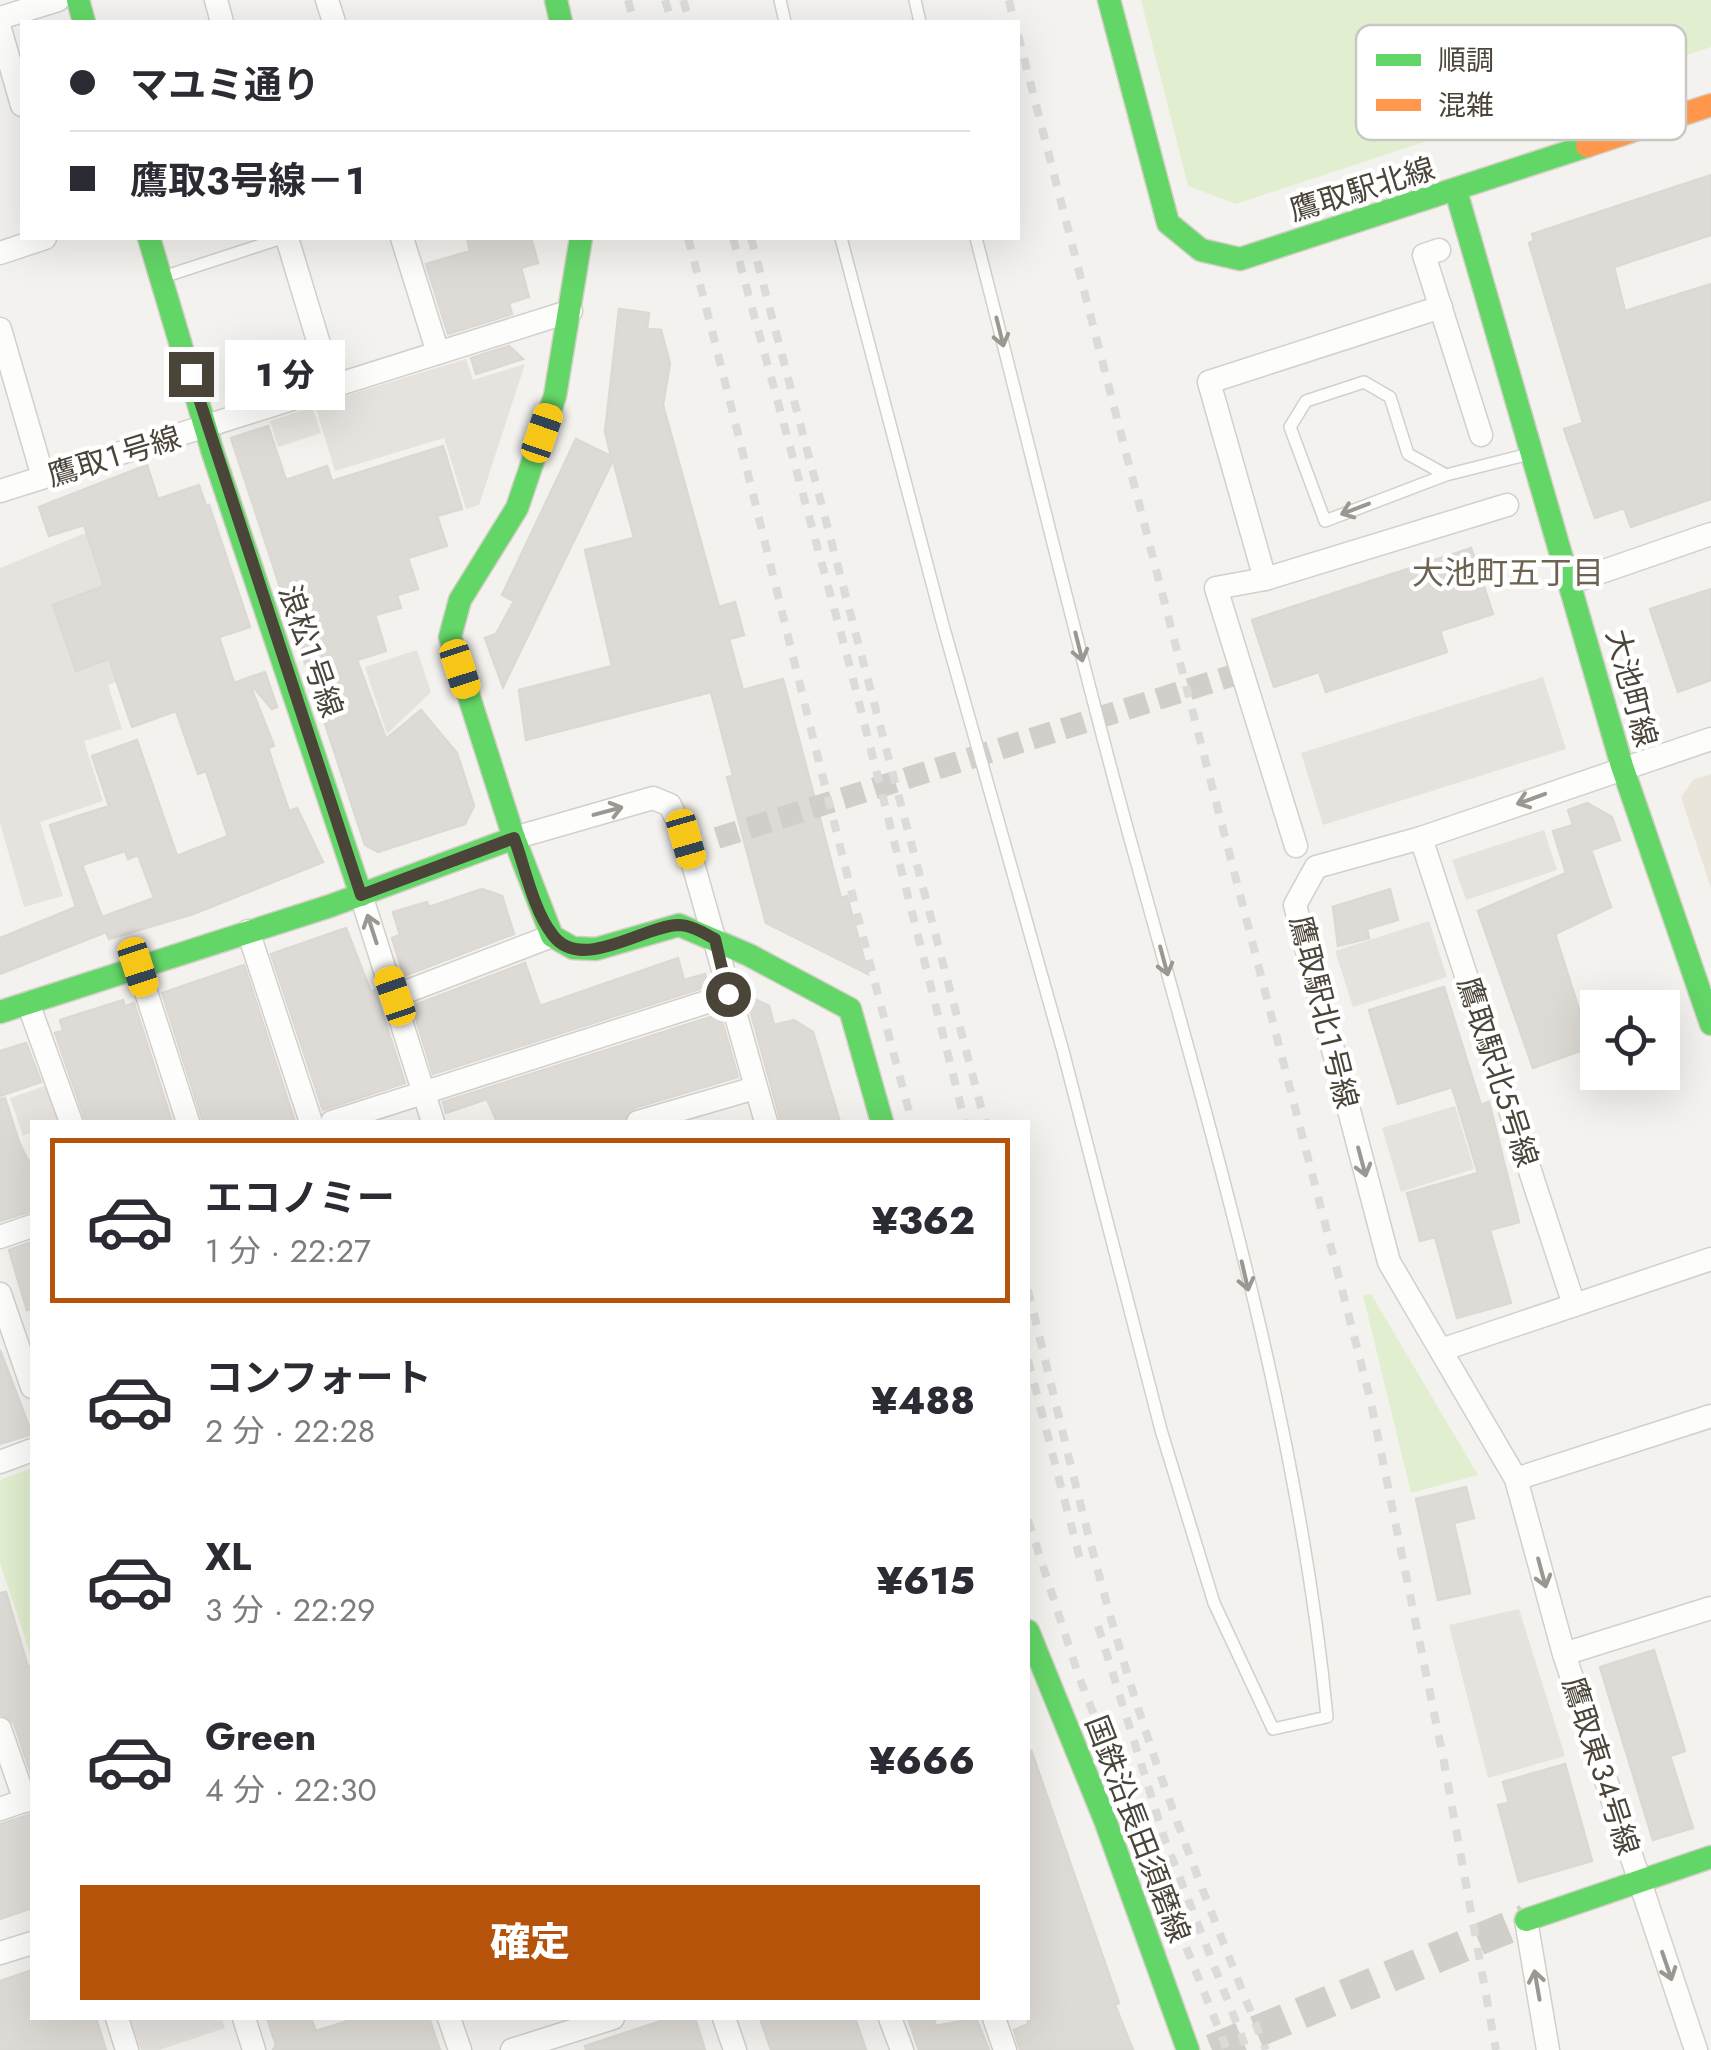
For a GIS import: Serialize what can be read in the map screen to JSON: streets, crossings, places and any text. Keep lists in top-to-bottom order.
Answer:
{
  "streets": {
    "street": [
      "鷹取駅北線",
      "鷹取１号線",
      "浪松１号線",
      "大池町線",
      "鷹取駅北１号線",
      "鷹取駅北５号線",
      "鷹取東３４号線",
      "国鉄沿長田須磨線"
    ]
  },
  "crossings": [
    ["鷹取駅北線", "大池町線"],
    ["鷹取１号線", "浪松１号線"],
    ["大池町線", "鷹取駅北１号線"],
    ["鷹取駅北１号線", "鷹取駅北５号線"],
    ["鷹取駅北１号線", "鷹取東３４号線"]
  ],
  "one_way": ["鷹取東３４号線"],
  "districts": ["大池町五丁目"],
  "legend": ["順調", "混雑"],
  "page": {
    "banner": ["マユミ通り", "鷹取３号線－１"],
    "bubble": "1 分",
    "list": [
      {
        "name": "エコノミー",
        "note": "1 分 · 22:27",
        "value": "¥362"
      },
      {
        "name": "コンフォート",
        "note": "2 分 · 22:28",
        "value": "¥488"
      },
      {
        "name": "XL",
        "note": "3 分 · 22:29",
        "value": "¥615"
      },
      {
        "name": "Green",
        "note": "4 分 · 22:30",
        "value": "¥666"
      }
    ],
    "buttons": "確定"
  }
}
